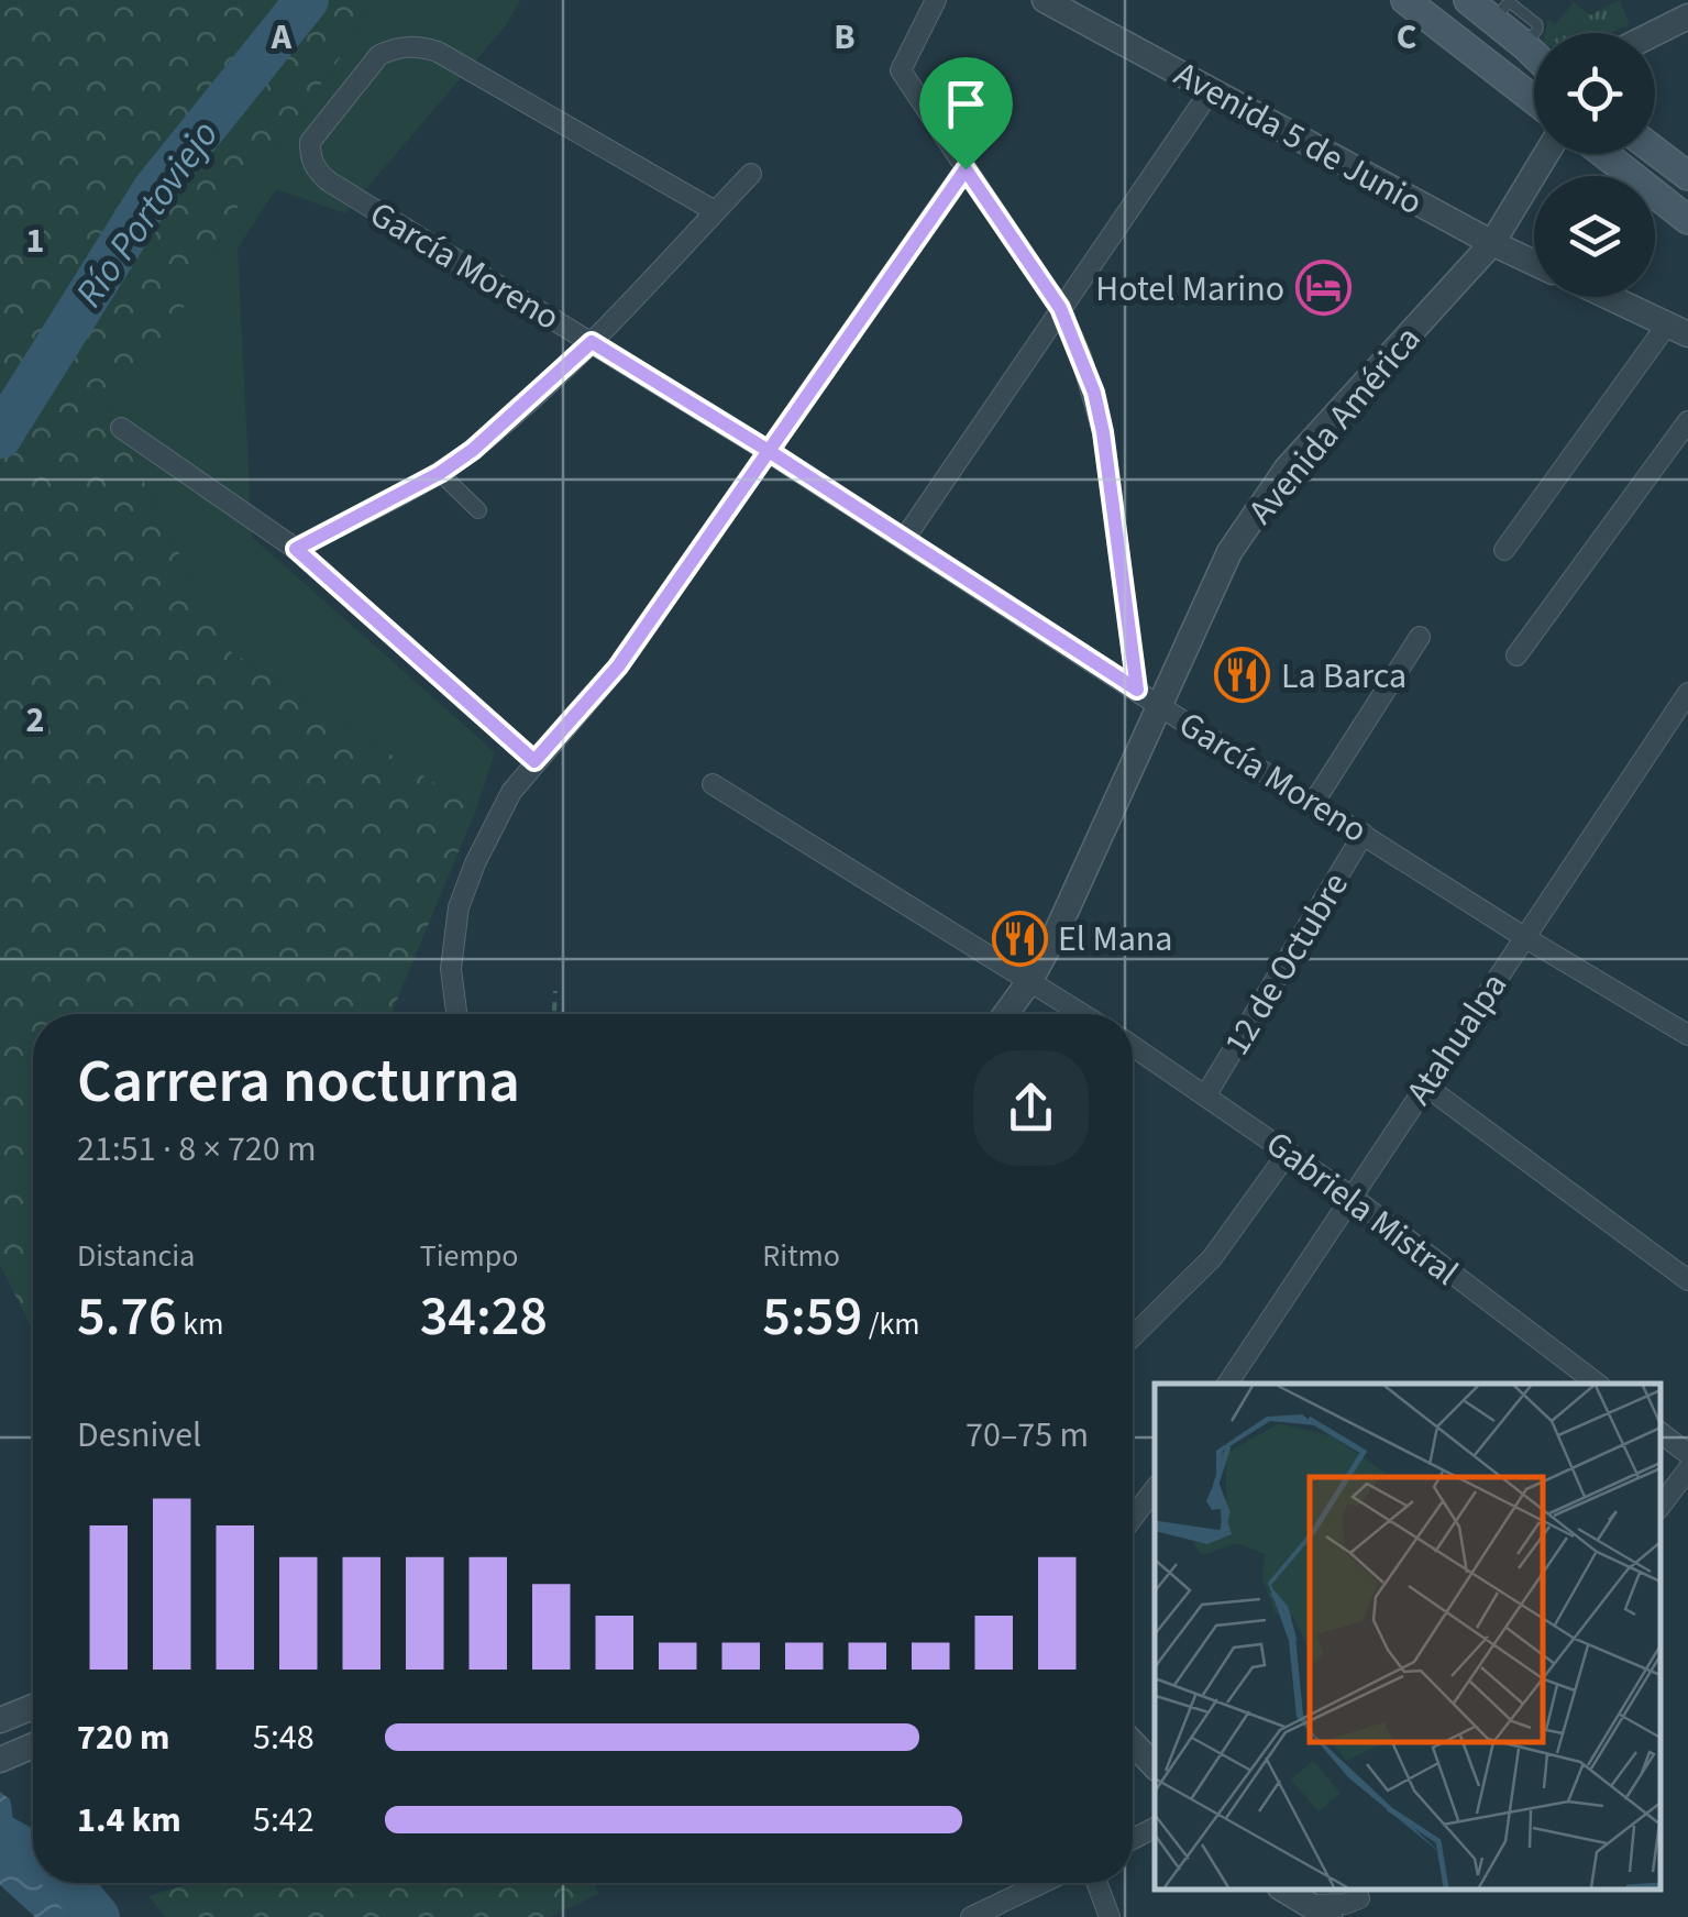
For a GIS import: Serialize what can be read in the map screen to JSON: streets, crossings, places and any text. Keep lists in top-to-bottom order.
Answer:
{
  "streets": {
    "street": [
      "Avenida 5 de Junio",
      "García Moreno",
      "Avenida América",
      "12 de Octubre",
      "Atahualpa",
      "Gabriela Mistral"
    ]
  },
  "crossings": [
    ["Avenida 5 de Junio", "Avenida América"],
    ["García Moreno", "Avenida América"],
    ["García Moreno", "12 de Octubre"],
    ["García Moreno", "Atahualpa"],
    ["12 de Octubre", "Gabriela Mistral"],
    ["Atahualpa", "Gabriela Mistral"]
  ],
  "water": ["Río Portoviejo"],
  "places": {
    "hotel": ["Hotel Marino"],
    "restaurant": ["La Barca", "El Mana"]
  },
  "page": {
    "heading": ["Carrera nocturna", "21:51 · 8 × 720 m"],
    "stats": [
      ["Distancia", "5.76 km"],
      ["Tiempo", "34:28"],
      ["Ritmo", "5:59 /km"]
    ],
    "chart": ["Desnivel", "70–75 m"],
    "list": [
      {
        "name": "720 m",
        "note": "5:48"
      },
      {
        "name": "1.4 km",
        "note": "5:42"
      }
    ]
  },
  "grid": {
    "columns": ["A", "B", "C"],
    "rows": ["1", "2"]
  }
}
